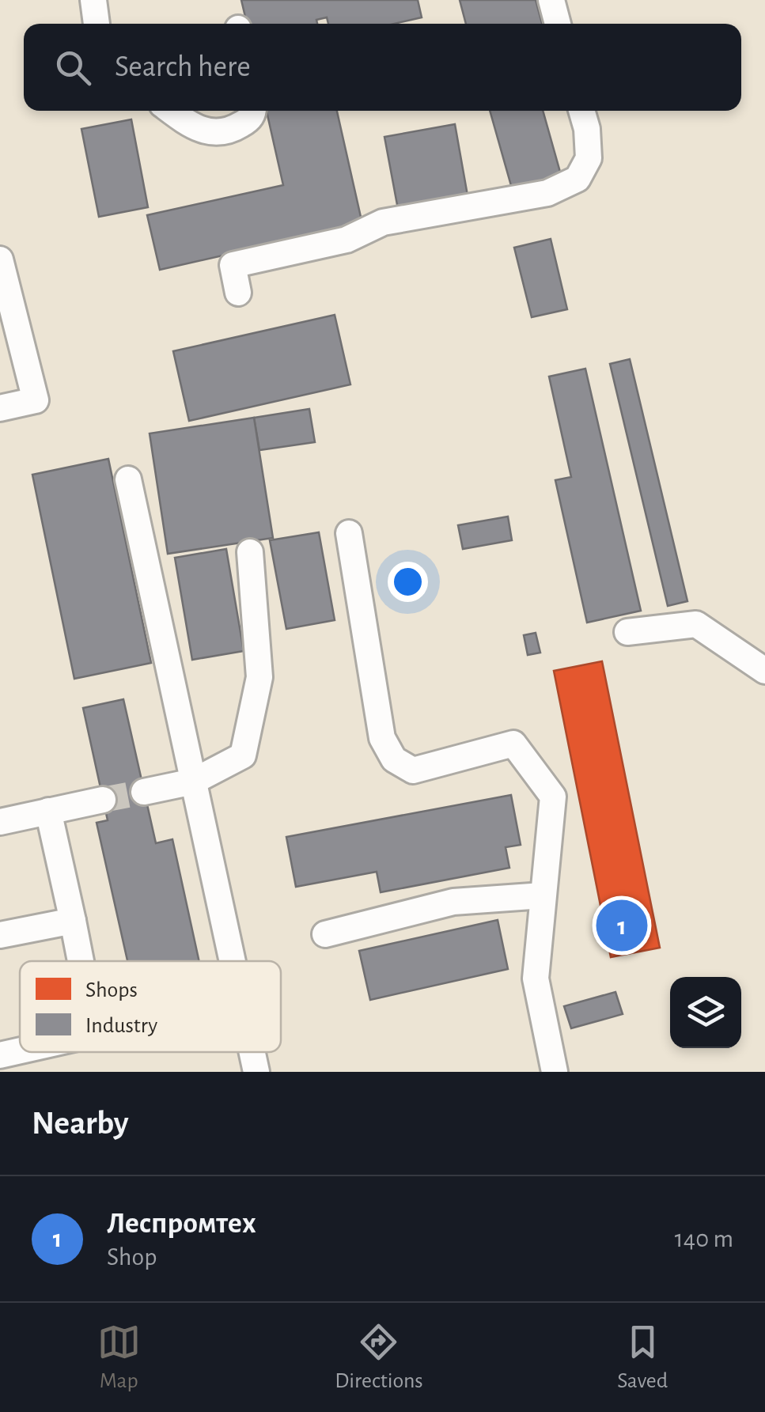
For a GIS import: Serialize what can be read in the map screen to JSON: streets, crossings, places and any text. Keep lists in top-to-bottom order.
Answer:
{
  "legend": ["Shops", "Industry"],
  "page": {
    "search": "Search here",
    "pins": "1",
    "heading": "Nearby",
    "list": [
      {
        "mark": "1",
        "name": "Леспромтех",
        "note": "Shop",
        "value": "140 m"
      }
    ],
    "nav": ["Map", "Directions", "Saved"]
  }
}
